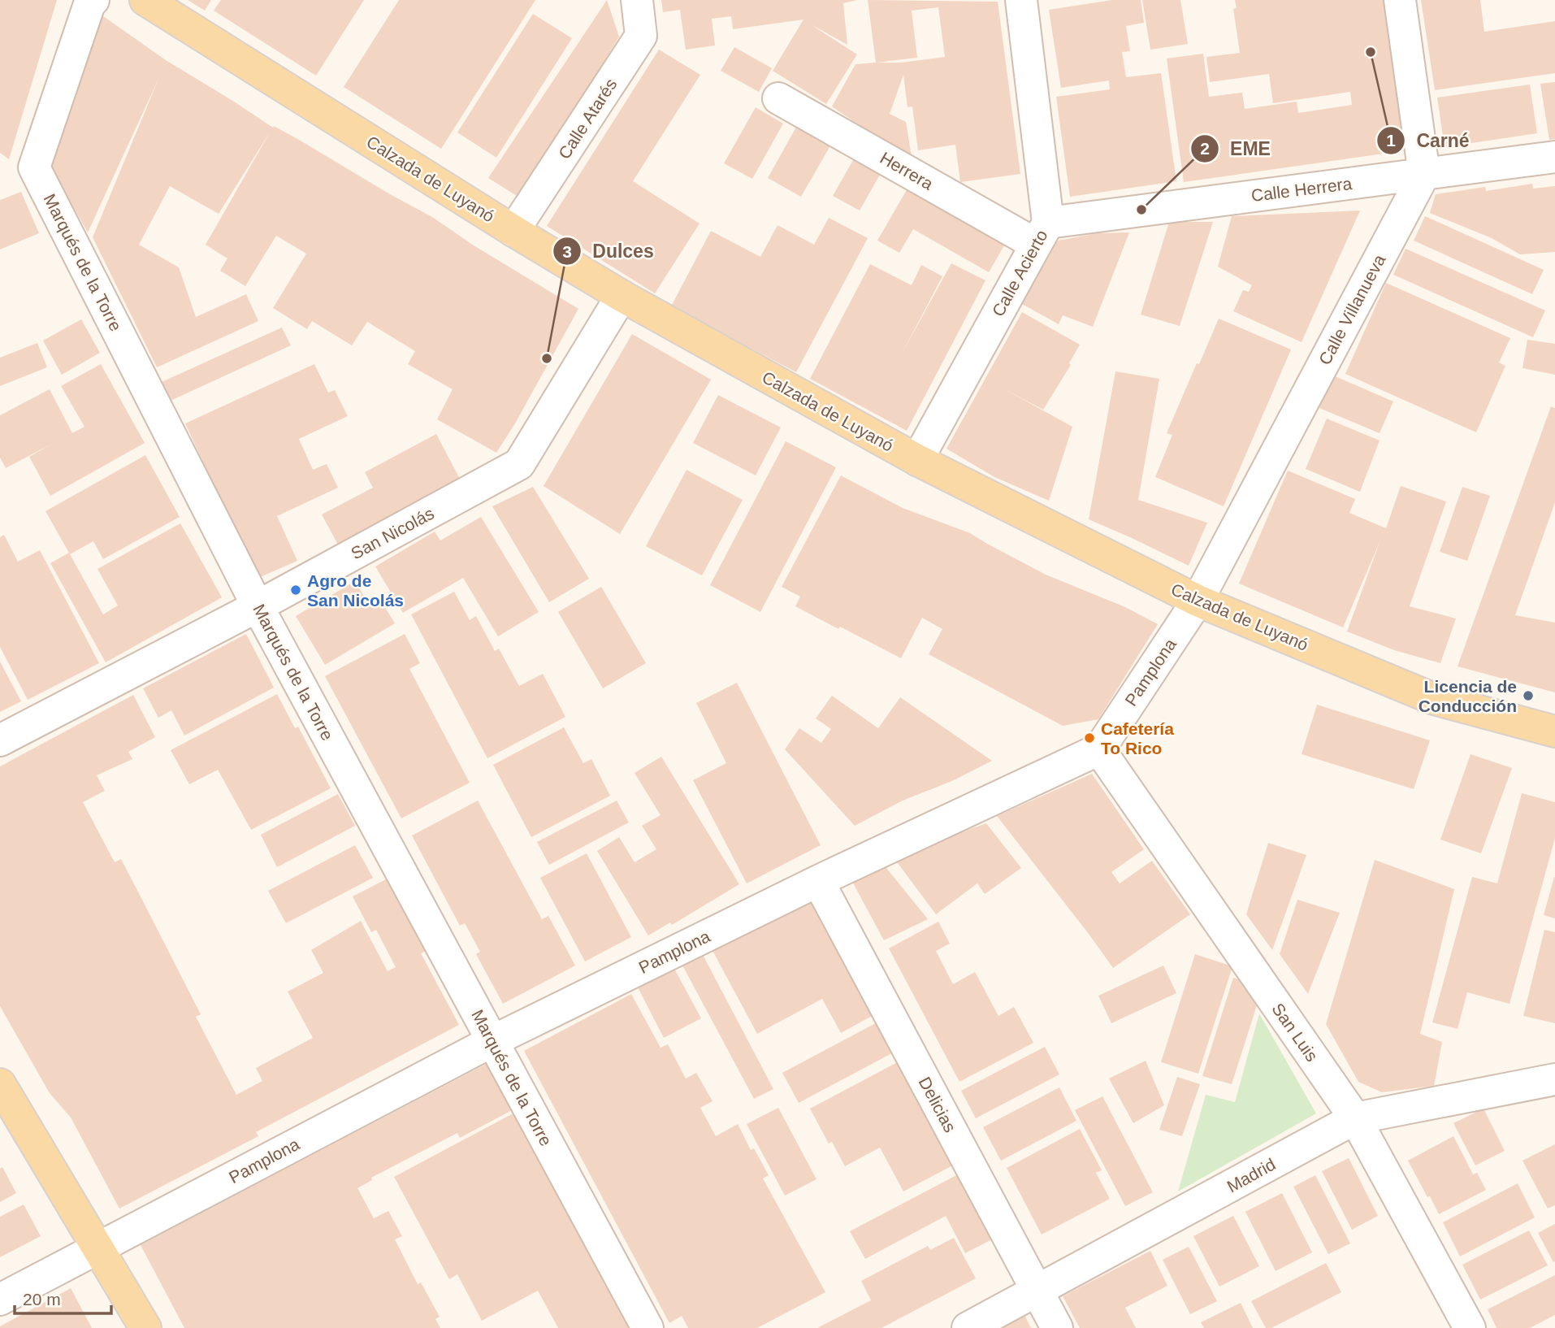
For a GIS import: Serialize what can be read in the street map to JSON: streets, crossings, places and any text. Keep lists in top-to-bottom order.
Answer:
{
  "streets": {
    "main road": ["Calzada de Luyanó"],
    "street": [
      "Calle Atarés",
      "Herrera",
      "Calle Herrera",
      "Marqués de la Torre",
      "Calle Acierto",
      "Calle Villanueva",
      "San Nicolás",
      "Pamplona",
      "San Luis",
      "Delicias",
      "Madrid"
    ]
  },
  "crossings": [
    ["Calle Atarés", "Calzada de Luyanó"],
    ["Herrera", "Calle Herrera"],
    ["Herrera", "Calle Acierto"],
    ["Calzada de Luyanó", "Calle Acierto"],
    ["Calzada de Luyanó", "Calle Villanueva"],
    ["Calzada de Luyanó", "San Nicolás"],
    ["Calzada de Luyanó", "Pamplona"],
    ["Calle Herrera", "Calle Acierto"],
    ["Calle Herrera", "Calle Villanueva"],
    ["Marqués de la Torre", "San Nicolás"],
    ["Marqués de la Torre", "Pamplona"],
    ["Calle Villanueva", "Pamplona"],
    ["Pamplona", "San Luis"],
    ["Pamplona", "Delicias"],
    ["San Luis", "Madrid"],
    ["Delicias", "Madrid"]
  ],
  "places": [
    "Carné",
    "EME",
    "Dulces",
    "Agro de San Nicolás",
    "Licencia de Conducción",
    "Cafetería To Rico"
  ],
  "scale_bar": "20 m"
}
